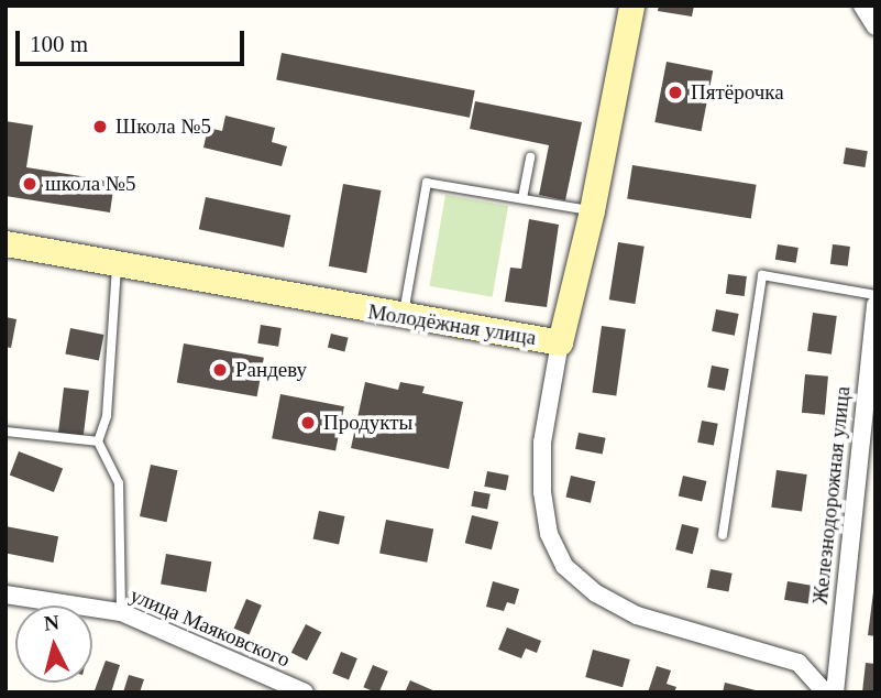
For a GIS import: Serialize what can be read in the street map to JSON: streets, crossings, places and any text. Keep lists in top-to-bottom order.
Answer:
{
  "streets": {
    "street": ["Молодёжная улица", "Железнодорожная улица", "улица Маяковского"]
  },
  "places": [
    "Пятёрочка",
    "Школа №5",
    "школа №5",
    "Рандеву",
    "Продукты"
  ],
  "scale_bar": "100 m",
  "north": "top"
}
